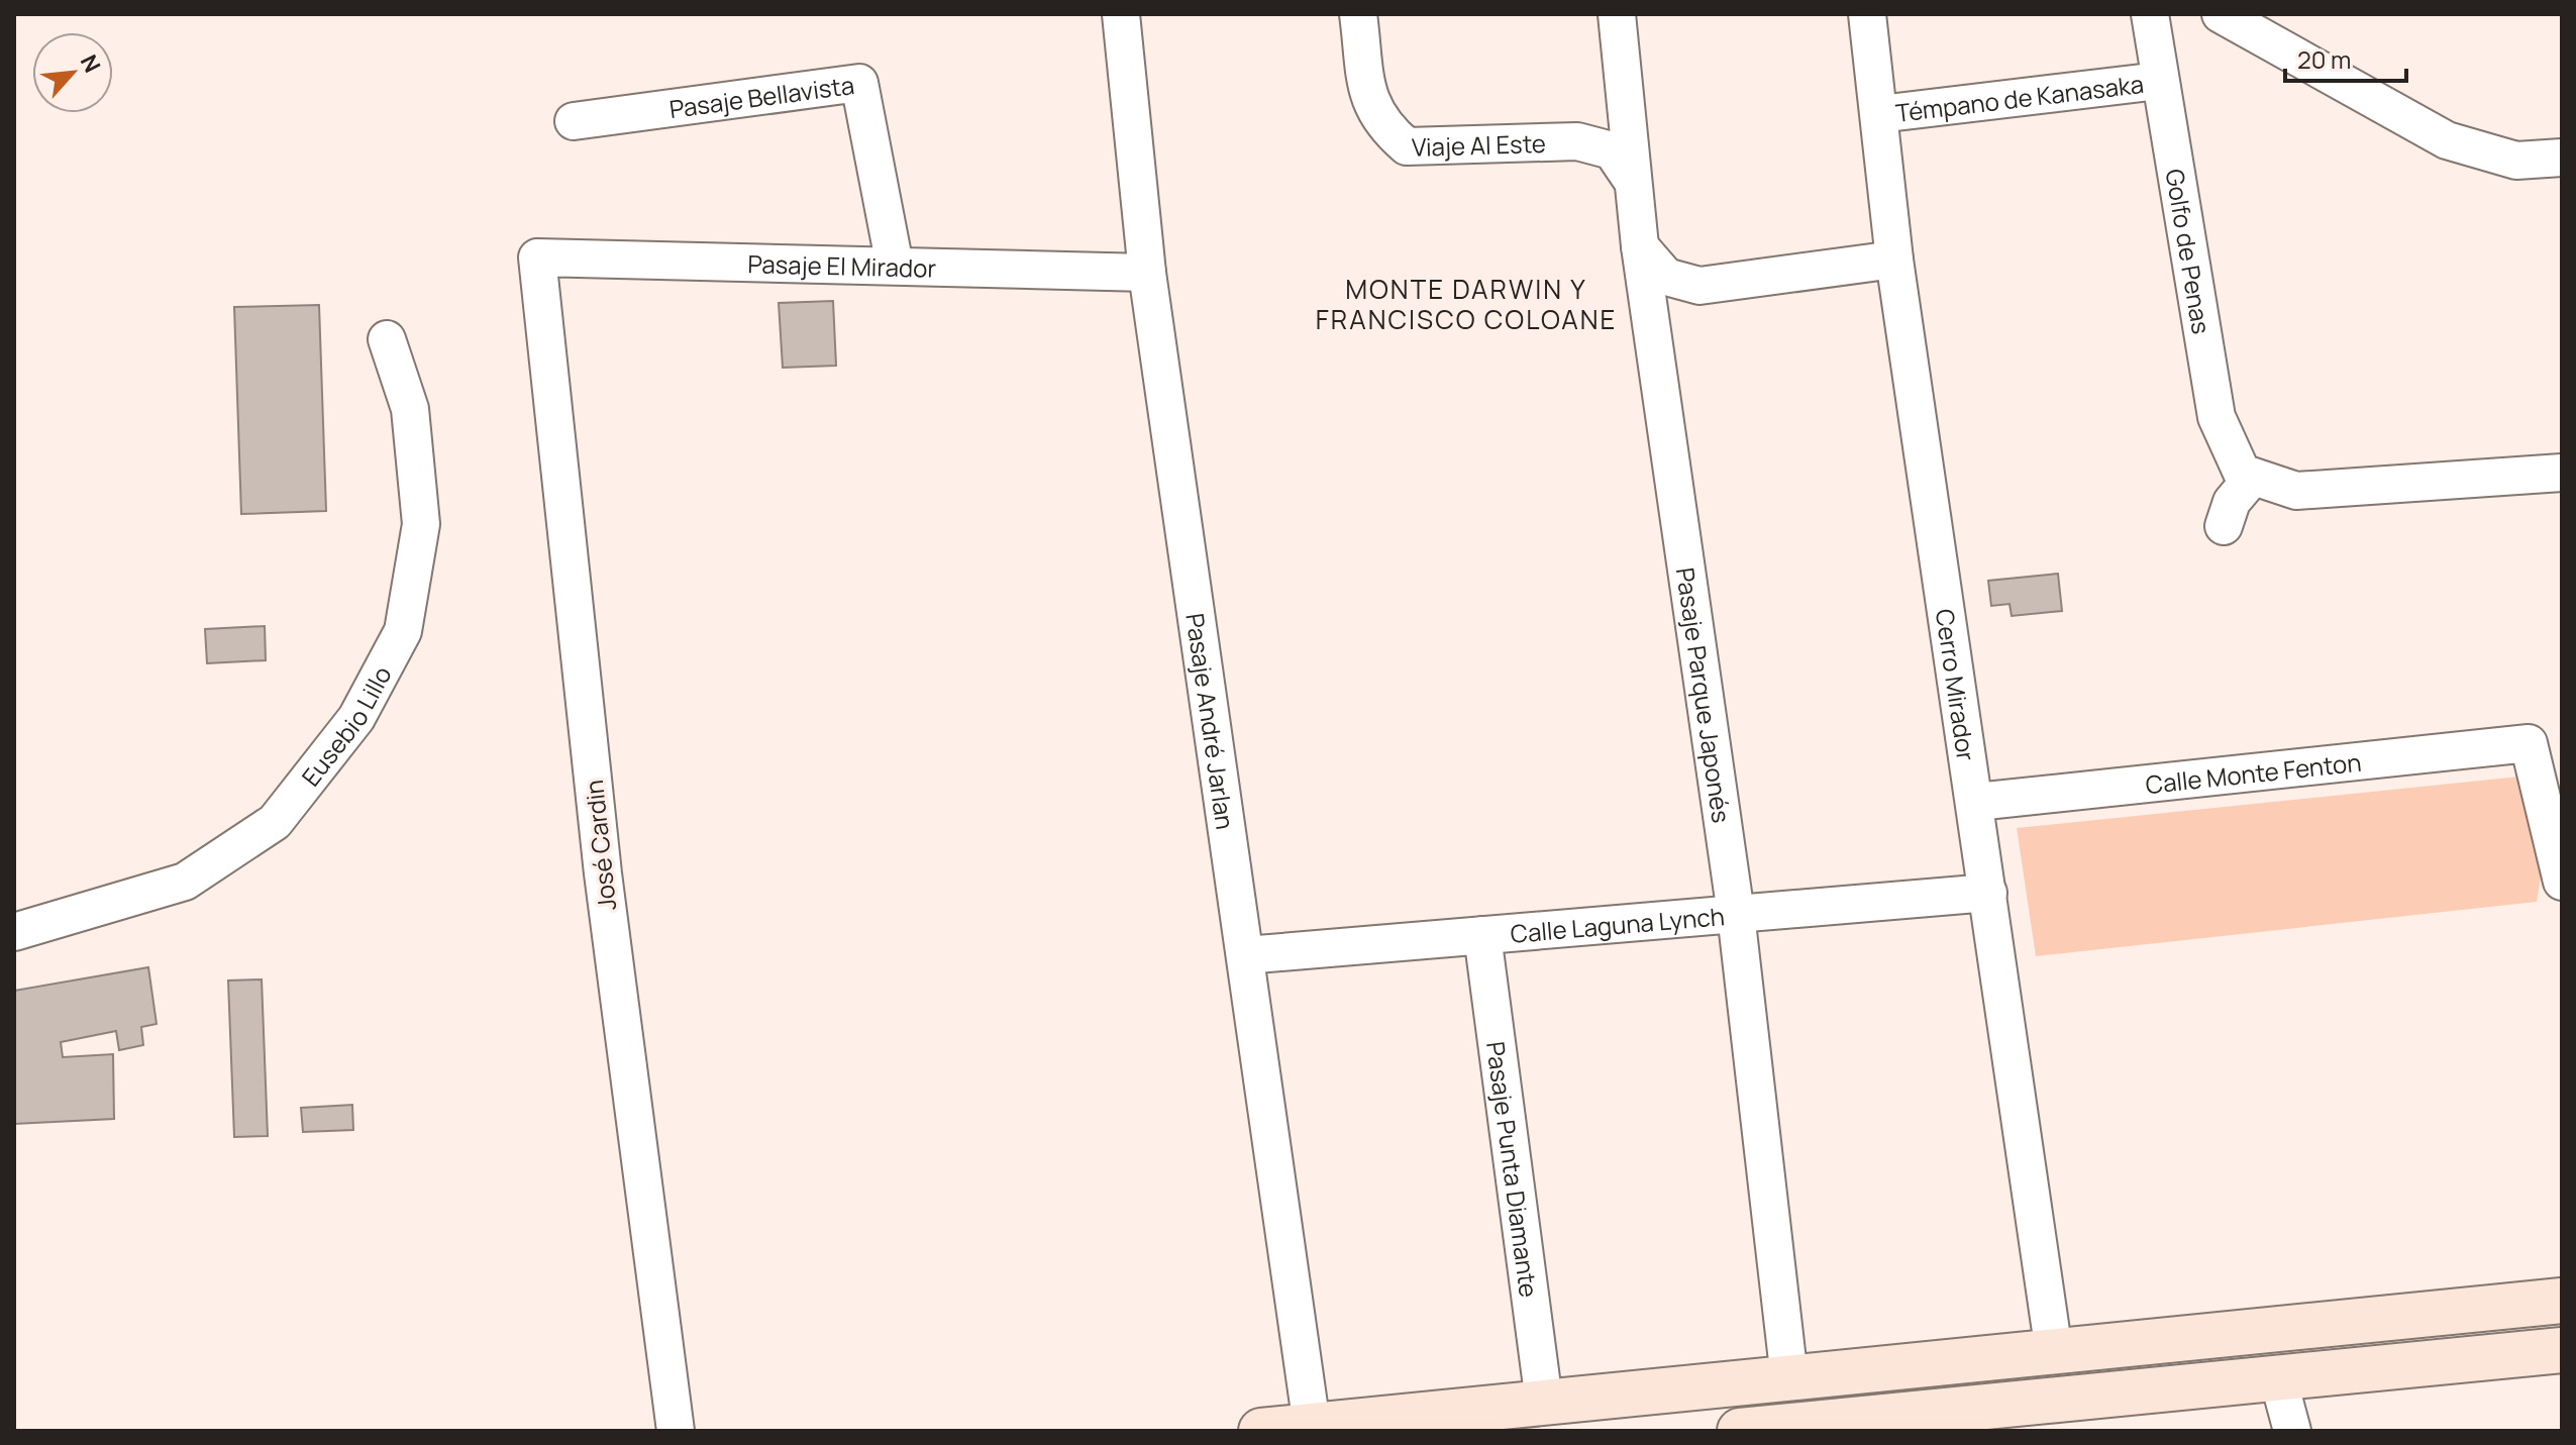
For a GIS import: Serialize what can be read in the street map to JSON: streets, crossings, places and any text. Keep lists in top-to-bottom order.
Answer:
{
  "streets": {
    "street": [
      "Témpano de Kanasaka",
      "Pasaje Bellavista",
      "Viaje Al Este",
      "Golfo de Penas",
      "Pasaje El Mirador",
      "Cerro Mirador",
      "Pasaje Parque Japonés",
      "Pasaje André Jarlan",
      "Eusebio Lillo",
      "Calle Monte Fenton",
      "José Cardin",
      "Calle Laguna Lynch",
      "Pasaje Punta Diamante"
    ]
  },
  "crossings": [
    ["Témpano de Kanasaka", "Golfo de Penas"],
    ["Témpano de Kanasaka", "Cerro Mirador"],
    ["Pasaje Bellavista", "Pasaje El Mirador"],
    ["Viaje Al Este", "Pasaje Parque Japonés"],
    ["Pasaje El Mirador", "Pasaje André Jarlan"],
    ["Pasaje El Mirador", "José Cardin"],
    ["Cerro Mirador", "Calle Monte Fenton"],
    ["Cerro Mirador", "Calle Laguna Lynch"],
    ["Pasaje Parque Japonés", "Calle Laguna Lynch"],
    ["Pasaje André Jarlan", "Calle Laguna Lynch"],
    ["Calle Laguna Lynch", "Pasaje Punta Diamante"]
  ],
  "districts": ["MONTE DARWIN Y FRANCISCO COLOANE"],
  "scale_bar": "20 m",
  "north": "top right"
}
